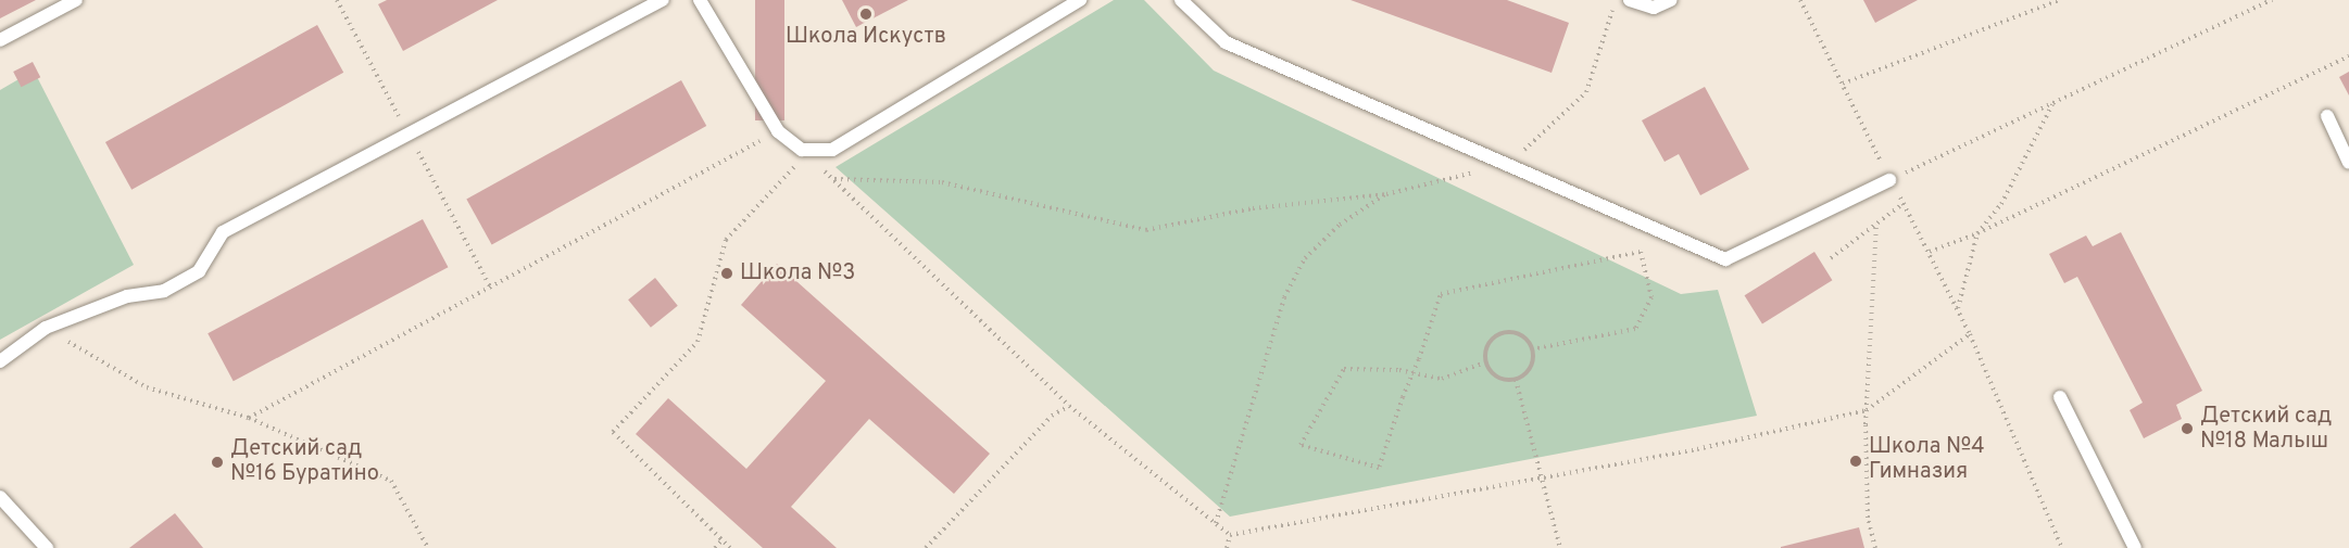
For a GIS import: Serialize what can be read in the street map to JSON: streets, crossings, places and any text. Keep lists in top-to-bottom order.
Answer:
{
  "places": [
    "Школа Искуств",
    "Школа №3",
    "Детский сад №18 Малыш",
    "Школа №4 Гимназия",
    "Детский сад №16 Буратино"
  ]
}
